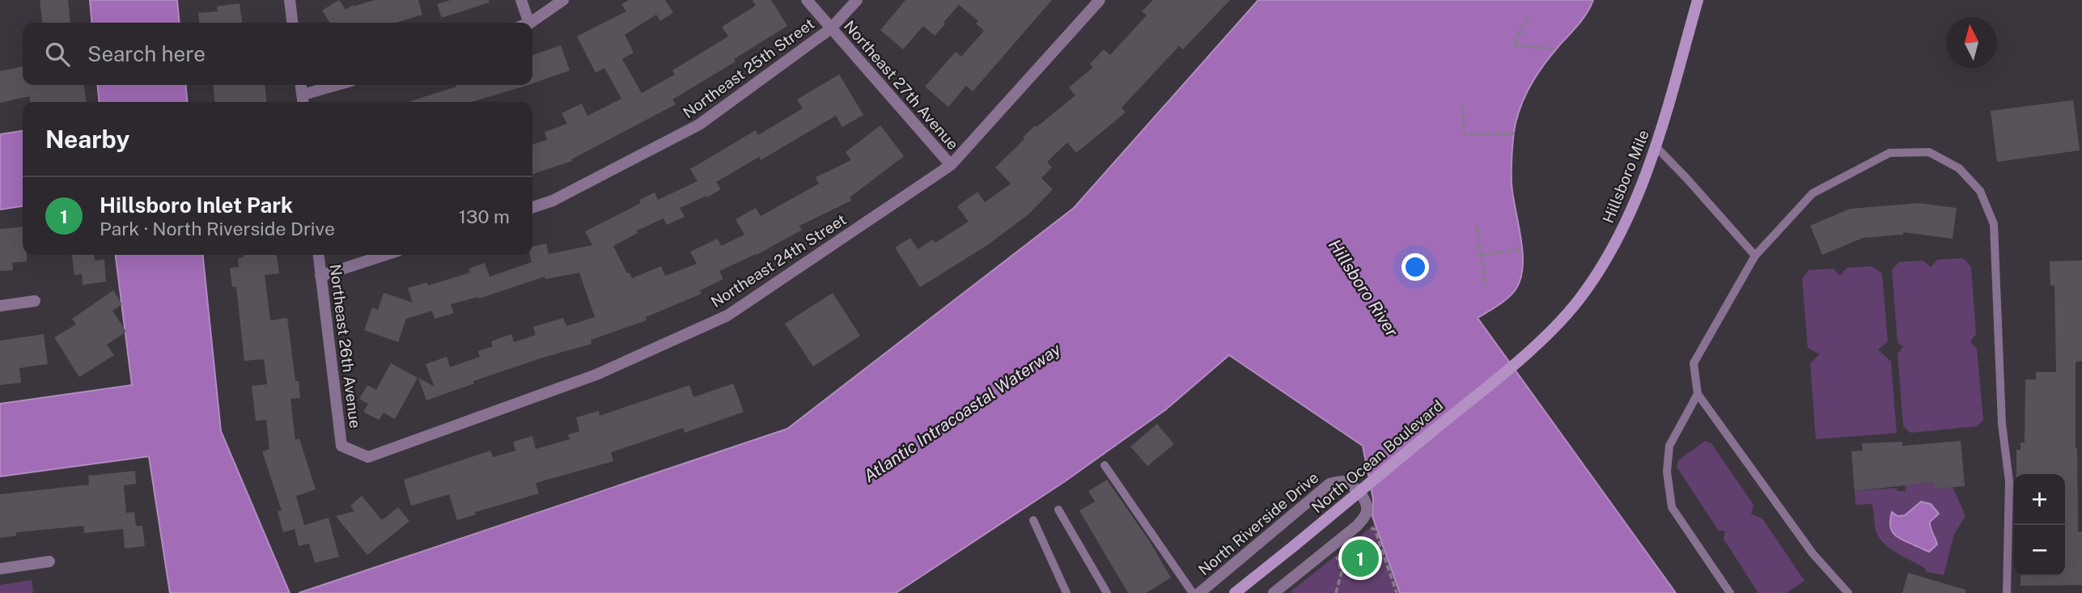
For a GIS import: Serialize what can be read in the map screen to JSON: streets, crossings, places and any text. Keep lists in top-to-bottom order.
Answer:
{
  "streets": {
    "main road": ["Hillsboro Mile", "North Ocean Boulevard"],
    "street": [
      "Northeast 25th Street",
      "Northeast 27th Avenue",
      "Northeast 24th Street",
      "Northeast 26th Avenue",
      "North Riverside Drive"
    ]
  },
  "crossings": [
    ["Northeast 25th Street", "Northeast 27th Avenue"],
    ["Northeast 27th Avenue", "Northeast 24th Street"],
    ["Hillsboro Mile", "North Ocean Boulevard"],
    ["Northeast 24th Street", "Northeast 26th Avenue"]
  ],
  "water": ["Hillsboro River", "Atlantic Intracoastal Waterway"],
  "north": "top",
  "page": {
    "search": "Search here",
    "heading": "Nearby",
    "list": [
      {
        "mark": "1",
        "name": "Hillsboro Inlet Park",
        "note": "Park · North Riverside Drive",
        "value": "130 m"
      }
    ],
    "map_buttons": ["+", "−"],
    "pins": "1"
  }
}
